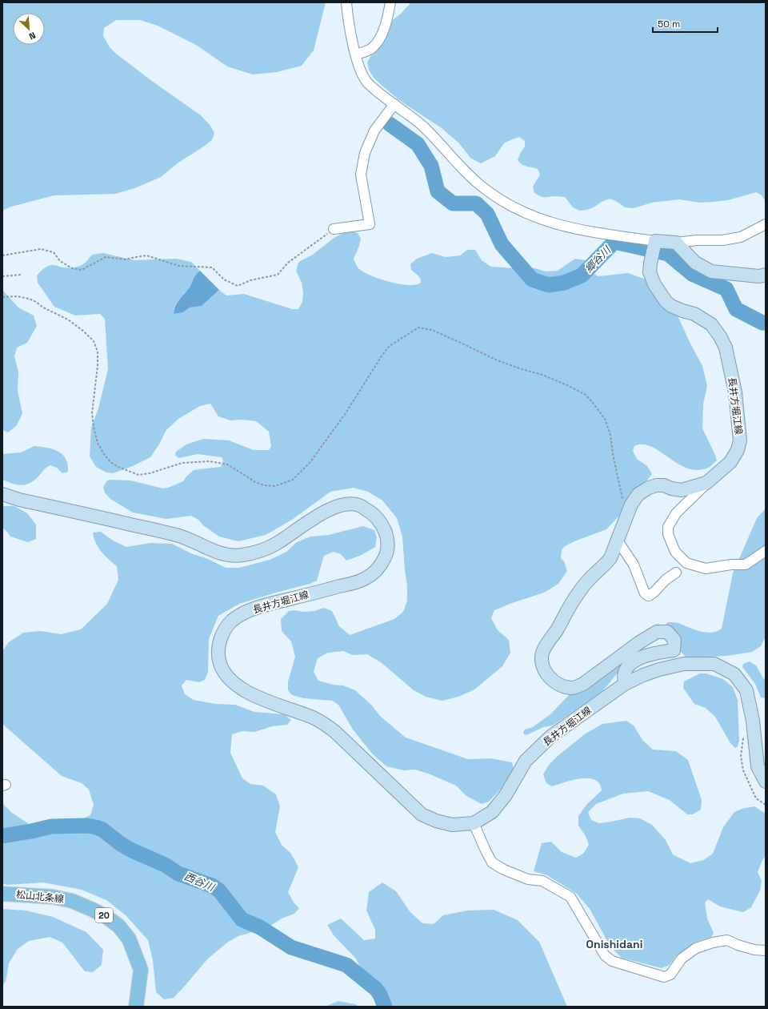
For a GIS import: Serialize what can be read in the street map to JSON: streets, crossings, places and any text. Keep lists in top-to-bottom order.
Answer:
{
  "streets": {
    "main road": ["長井方堀江線", "松山北条線", "20"]
  },
  "districts": ["Onishidani"],
  "water": ["郷谷川", "西谷川"],
  "scale_bar": "50 m",
  "north": "bottom right"
}
